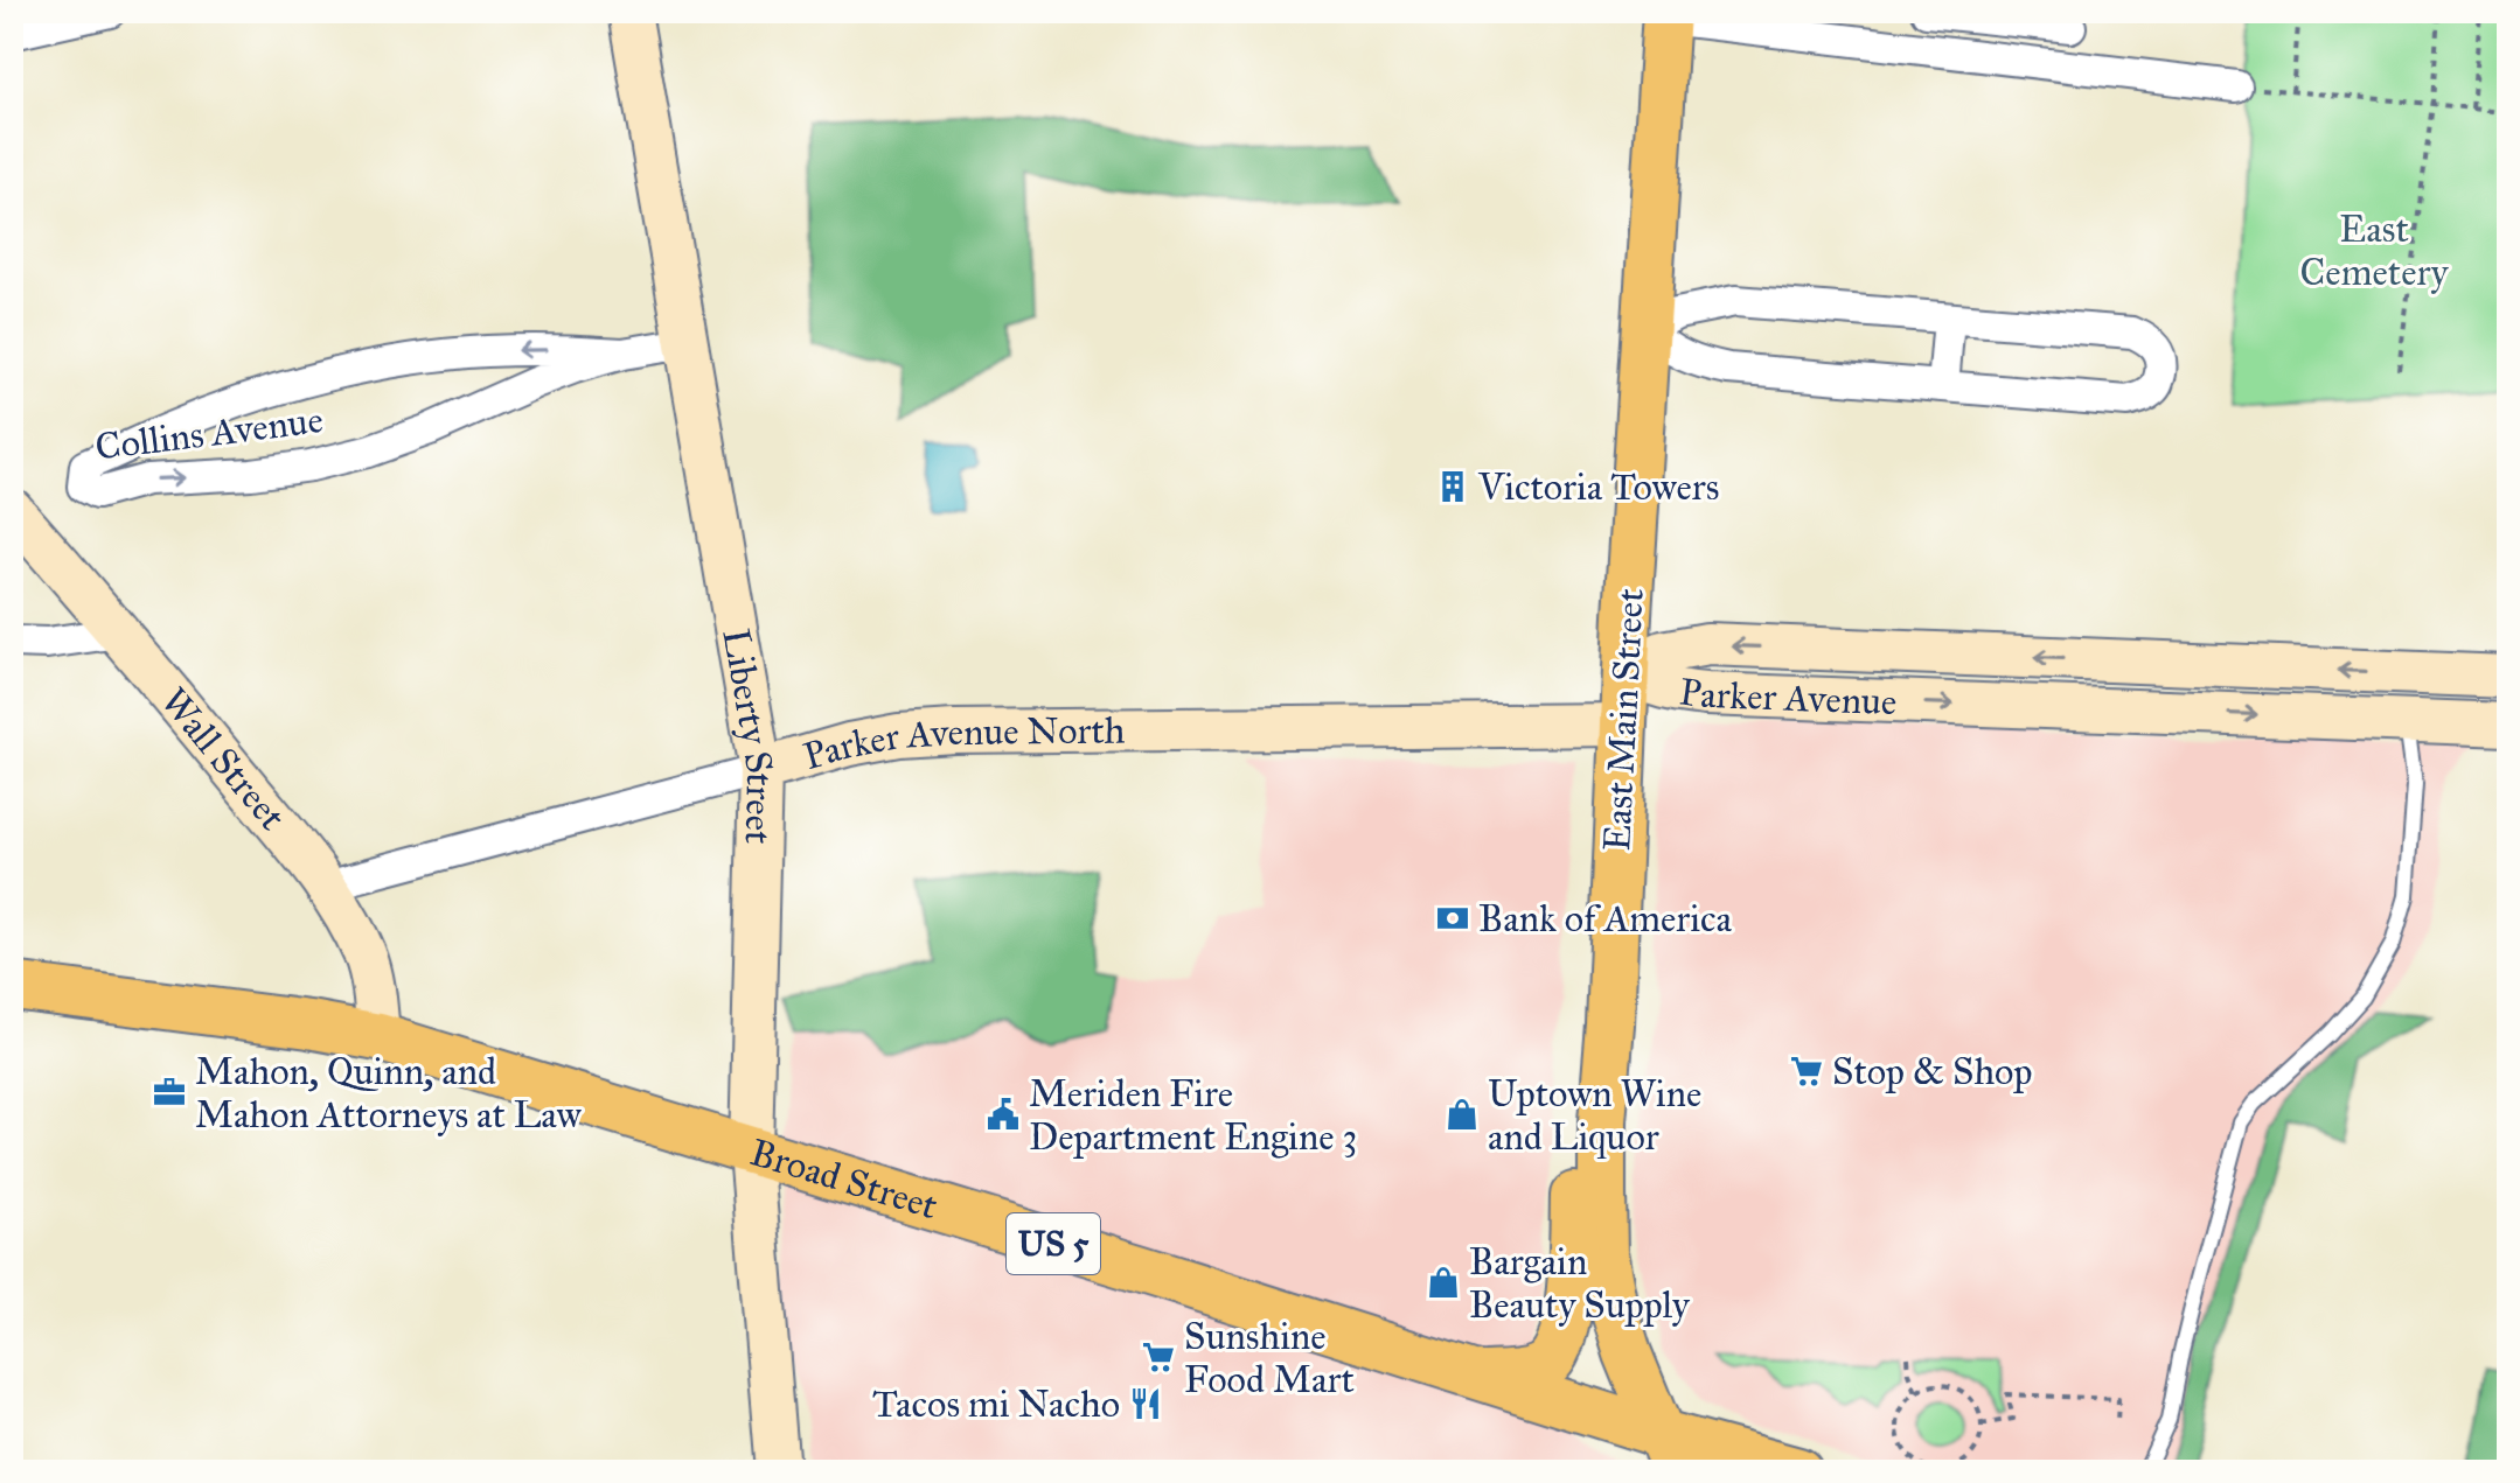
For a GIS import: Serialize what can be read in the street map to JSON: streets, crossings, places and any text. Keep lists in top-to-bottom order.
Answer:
{
  "streets": {
    "main road": ["East Main Street", "Broad Street", "US 5"],
    "street": [
      "Collins Avenue",
      "Parker Avenue",
      "Liberty Street",
      "Parker Avenue North",
      "Wall Street"
    ]
  },
  "crossings": [
    ["Collins Avenue", "Liberty Street"],
    ["Parker Avenue", "East Main Street"],
    ["East Main Street", "Parker Avenue North"],
    ["East Main Street", "Broad Street"],
    ["Liberty Street", "Parker Avenue North"],
    ["Liberty Street", "Broad Street"],
    ["Parker Avenue North", "Wall Street"],
    ["Wall Street", "Broad Street"]
  ],
  "parks": ["East Cemetery"],
  "places": {
    "building": ["Victoria Towers"],
    "bank": ["Bank of America"],
    "supermarket": ["Stop & Shop", "Sunshine Food Mart"],
    "office": ["Mahon, Quinn, and Mahon Attorneys at Law"],
    "public building": ["Meriden Fire Department Engine 3"],
    "shop": ["Uptown Wine and Liquor", "Bargain Beauty Supply"],
    "restaurant": ["Tacos mi Nacho"]
  }
}
